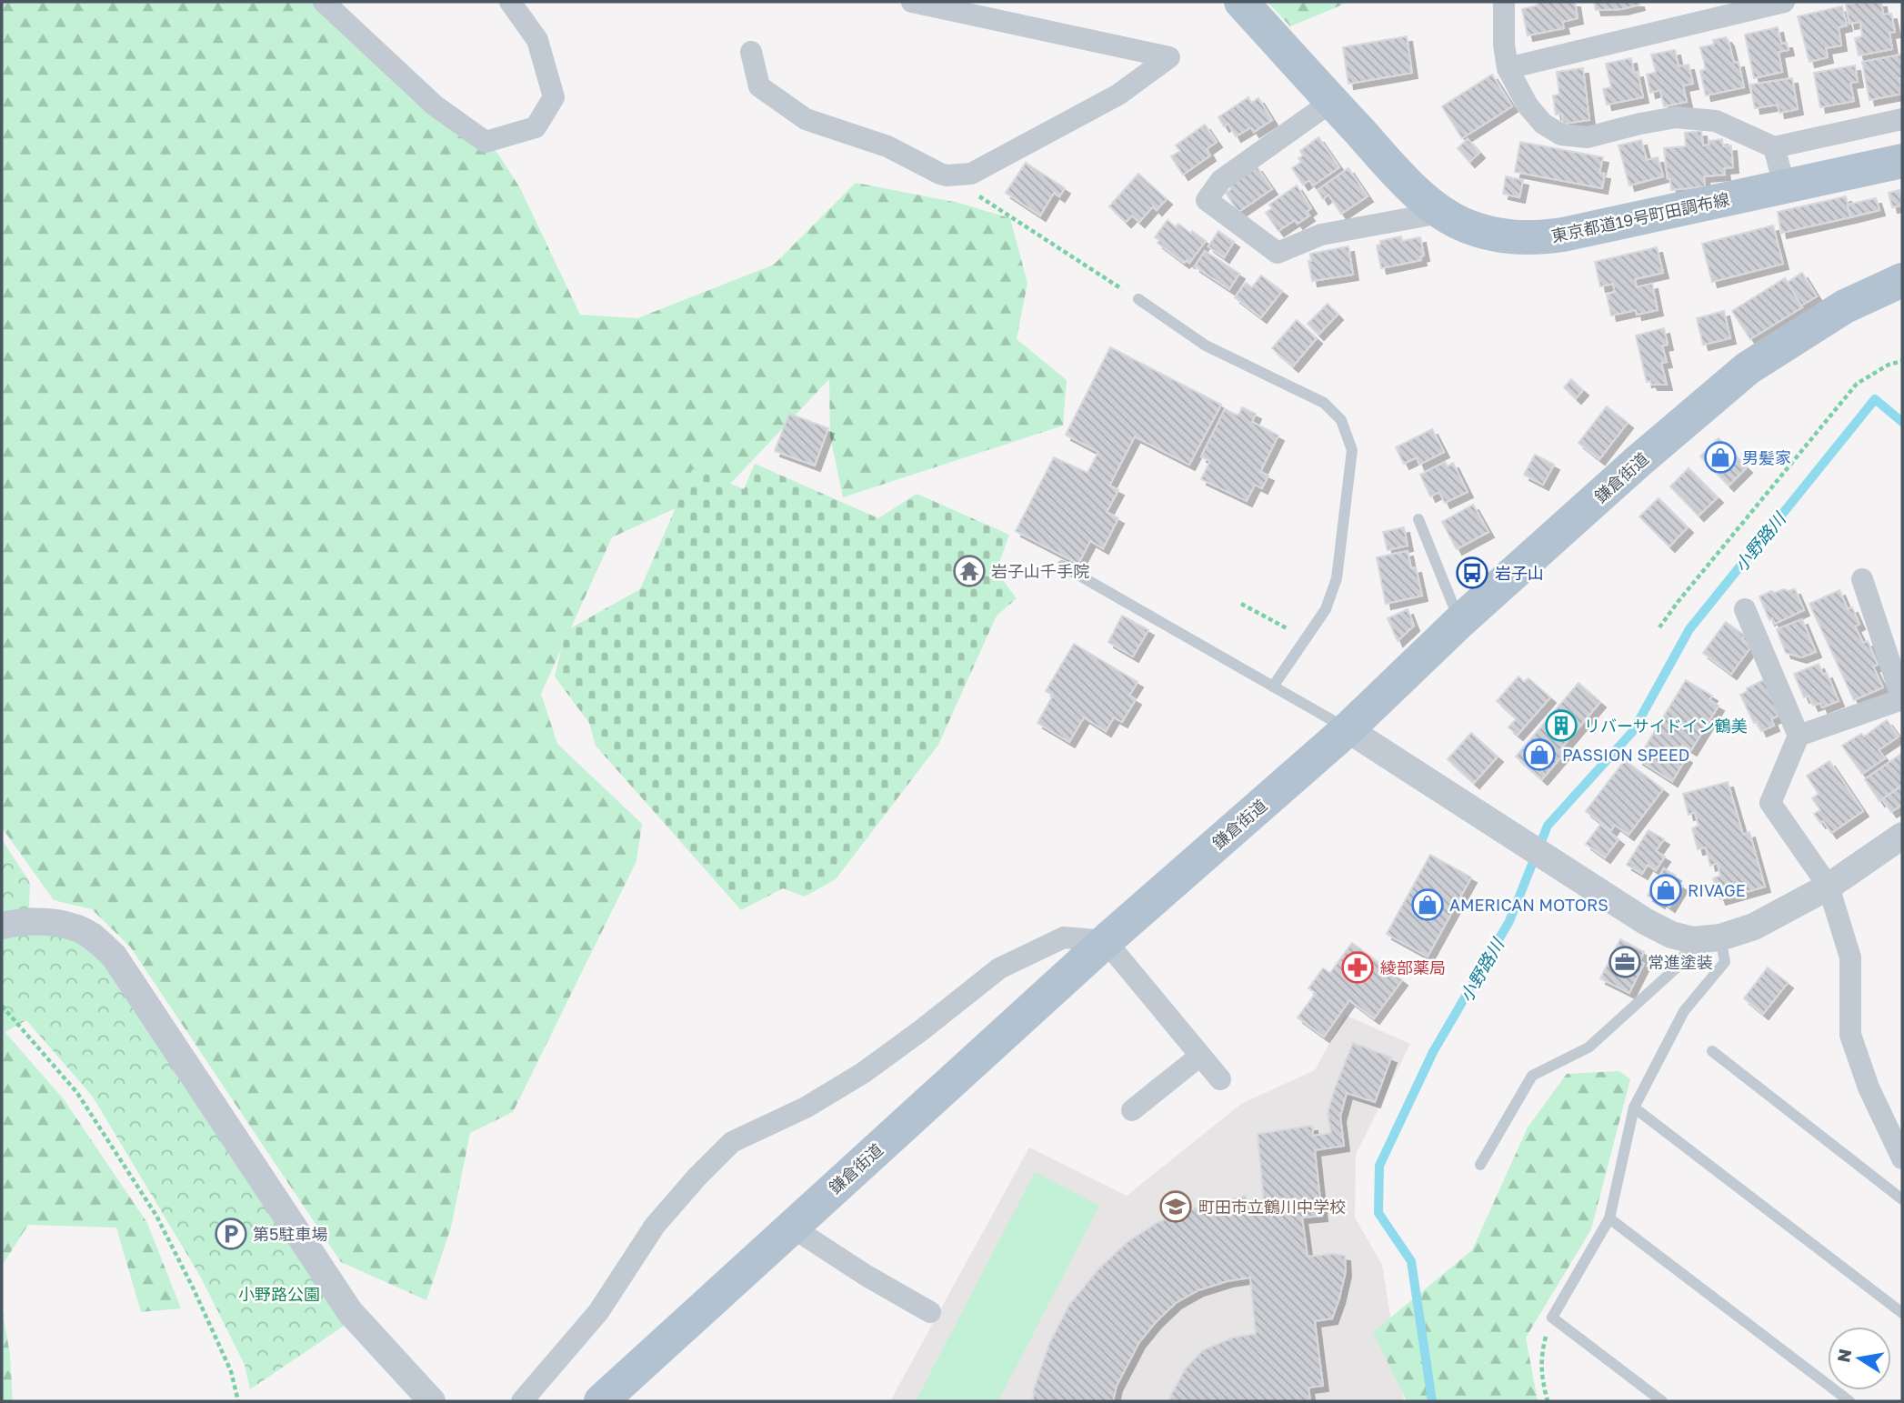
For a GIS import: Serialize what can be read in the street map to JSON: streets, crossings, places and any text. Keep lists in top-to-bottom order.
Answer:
{
  "streets": {
    "main road": ["東京都道19号町田調布線", "鎌倉街道"]
  },
  "water": ["小野路川"],
  "parks": ["小野路公園"],
  "places": {
    "shop": [
      "男髪家",
      "PASSION SPEED",
      "RIVAGE",
      "AMERICAN MOTORS"
    ],
    "temple": ["岩子山千手院"],
    "bus stop": ["岩子山"],
    "building": ["リバーサイドイン鶴美"],
    "office": ["常進塗装"],
    "pharmacy": ["綾部薬局"],
    "school or university": ["町田市立鶴川中学校"],
    "parking": ["第5駐車場"]
  },
  "north": "left"
}
